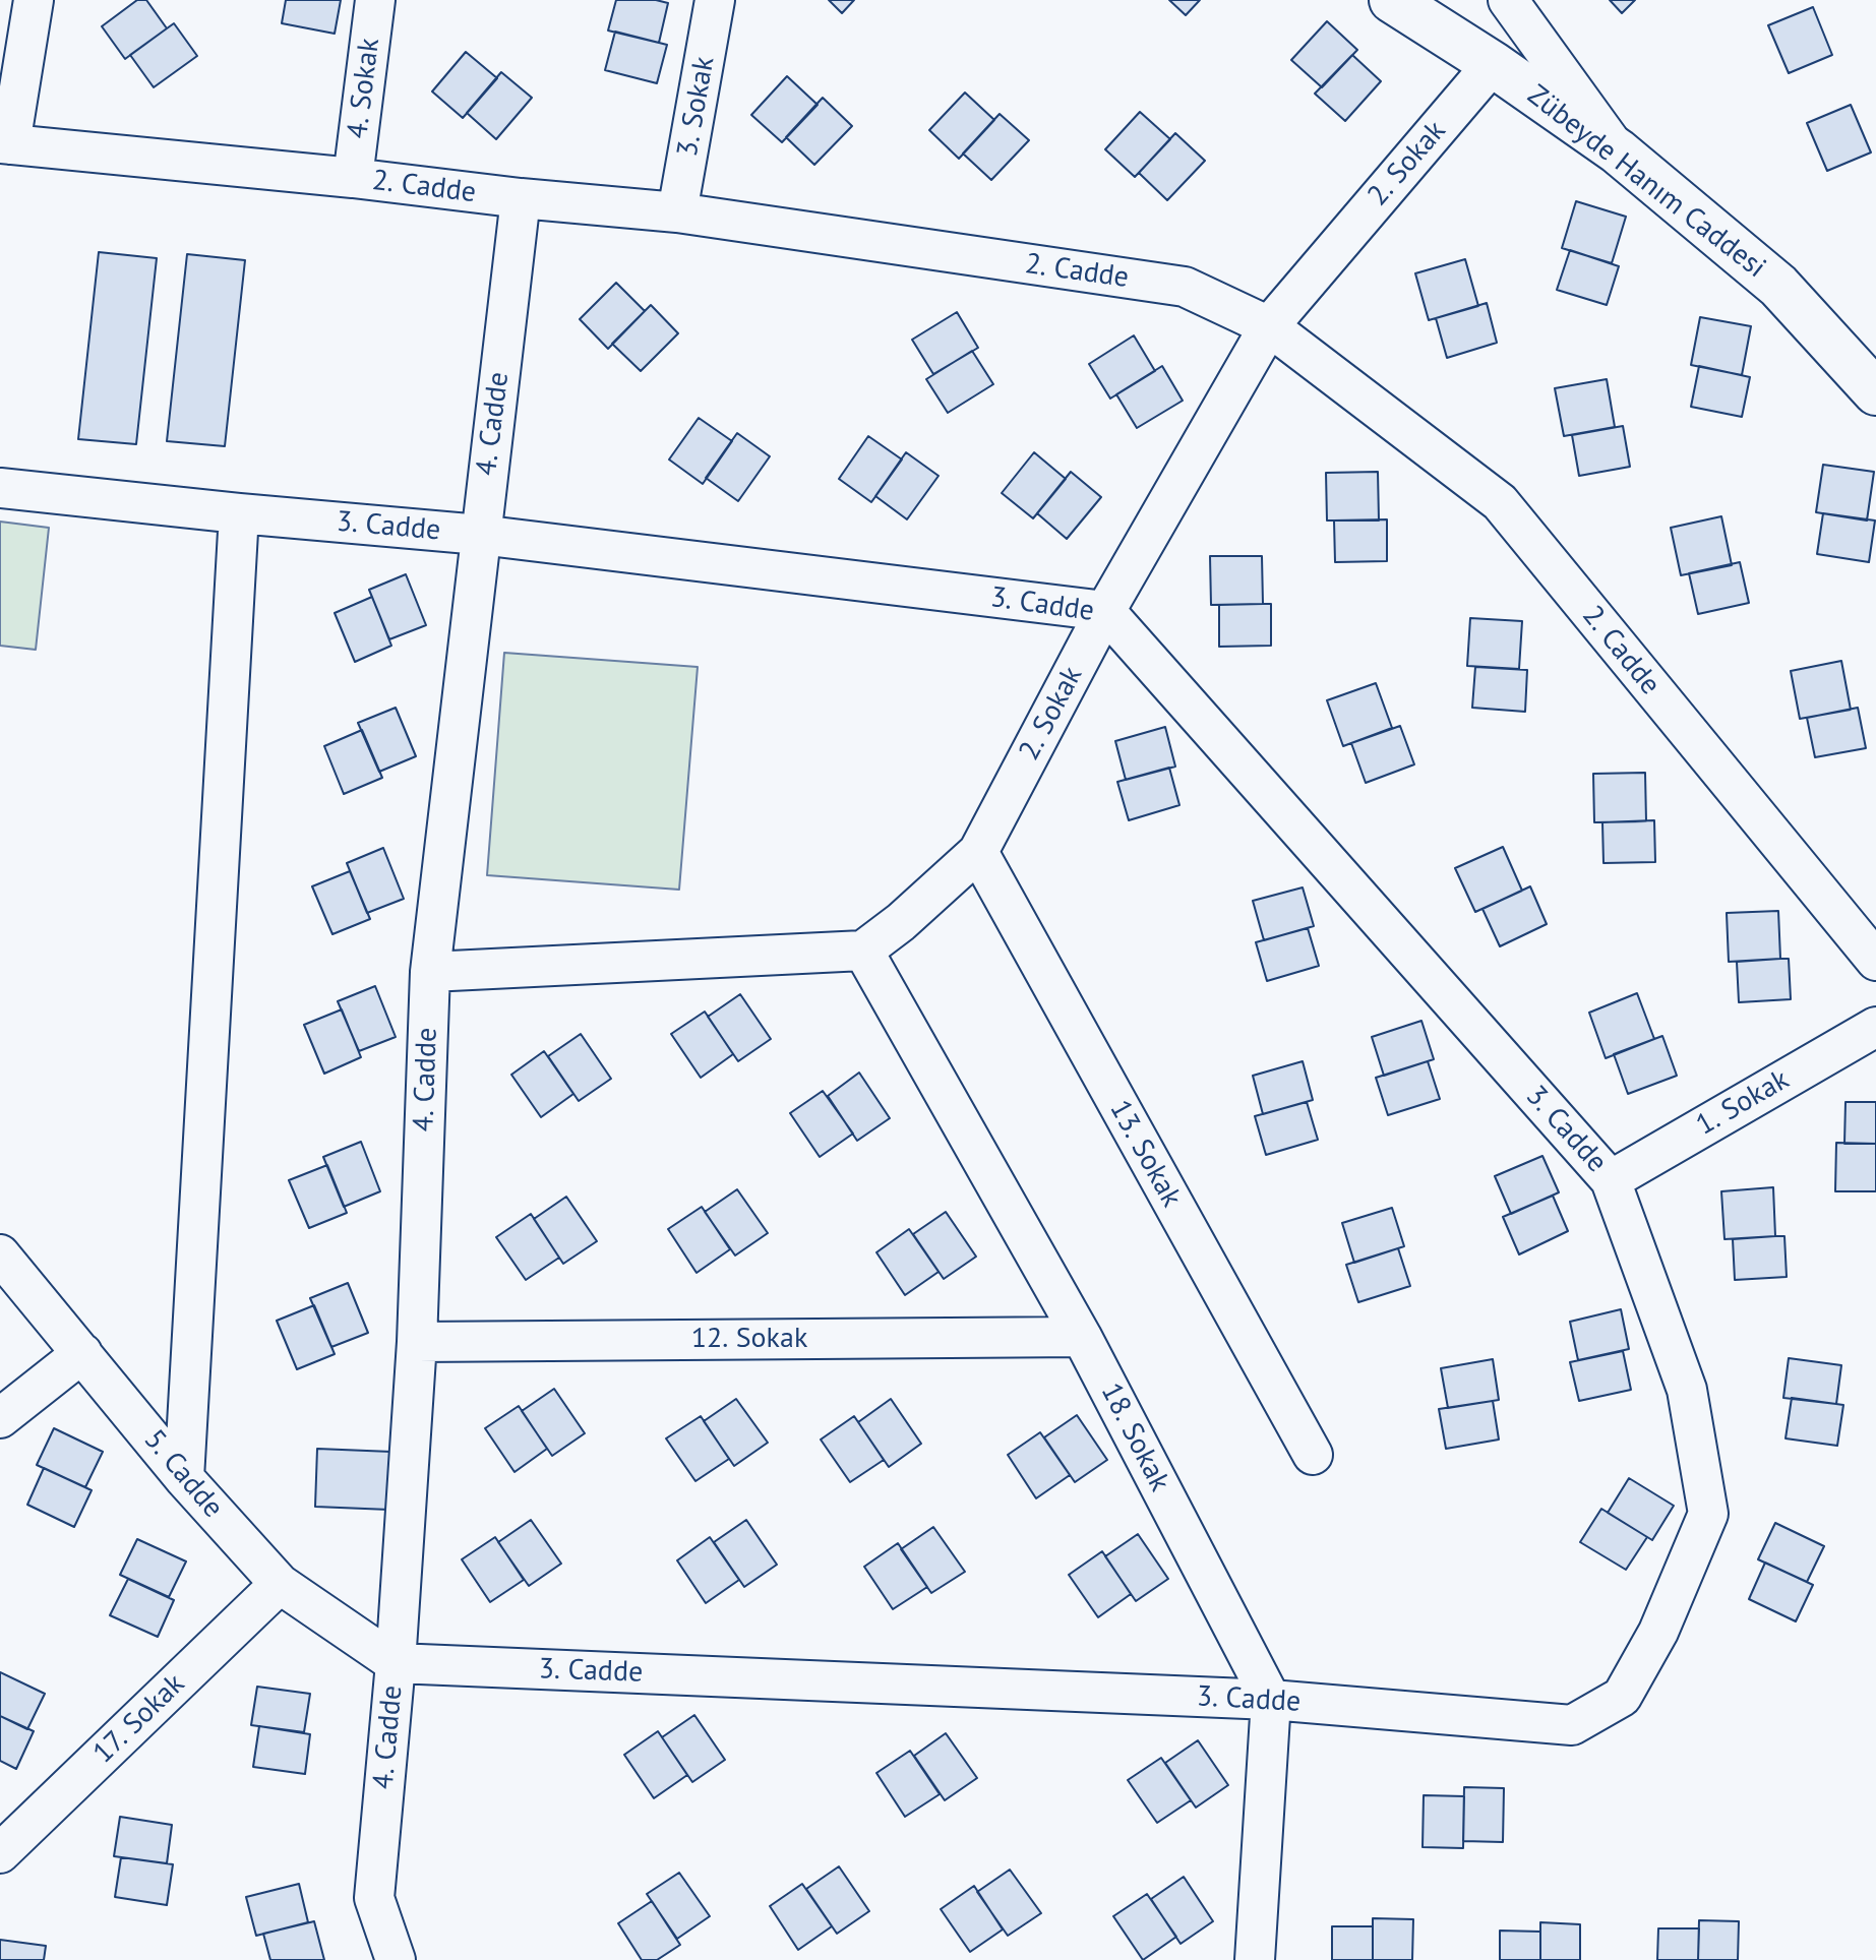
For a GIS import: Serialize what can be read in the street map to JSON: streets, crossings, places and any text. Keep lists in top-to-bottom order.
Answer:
{
  "streets": {
    "main road": ["Zübeyde Hanım Caddesi"],
    "street": [
      "4. Sokak",
      "3. Sokak",
      "2. Sokak",
      "2. Cadde",
      "4. Cadde",
      "3. Cadde",
      "1. Sokak",
      "13. Sokak",
      "12. Sokak",
      "18. Sokak",
      "5. Cadde",
      "17. Sokak"
    ]
  },
  "crossings": [
    ["4. Sokak", "2. Cadde"],
    ["3. Sokak", "2. Cadde"],
    ["2. Sokak", "Zübeyde Hanım Caddesi"],
    ["2. Sokak", "2. Cadde"],
    ["2. Sokak", "3. Cadde"],
    ["2. Sokak", "13. Sokak"],
    ["2. Sokak", "18. Sokak"],
    ["2. Cadde", "4. Cadde"],
    ["4. Cadde", "3. Cadde"],
    ["4. Cadde", "12. Sokak"],
    ["4. Cadde", "5. Cadde"],
    ["3. Cadde", "1. Sokak"],
    ["3. Cadde", "18. Sokak"],
    ["3. Cadde", "5. Cadde"],
    ["12. Sokak", "18. Sokak"],
    ["5. Cadde", "17. Sokak"]
  ]
}
